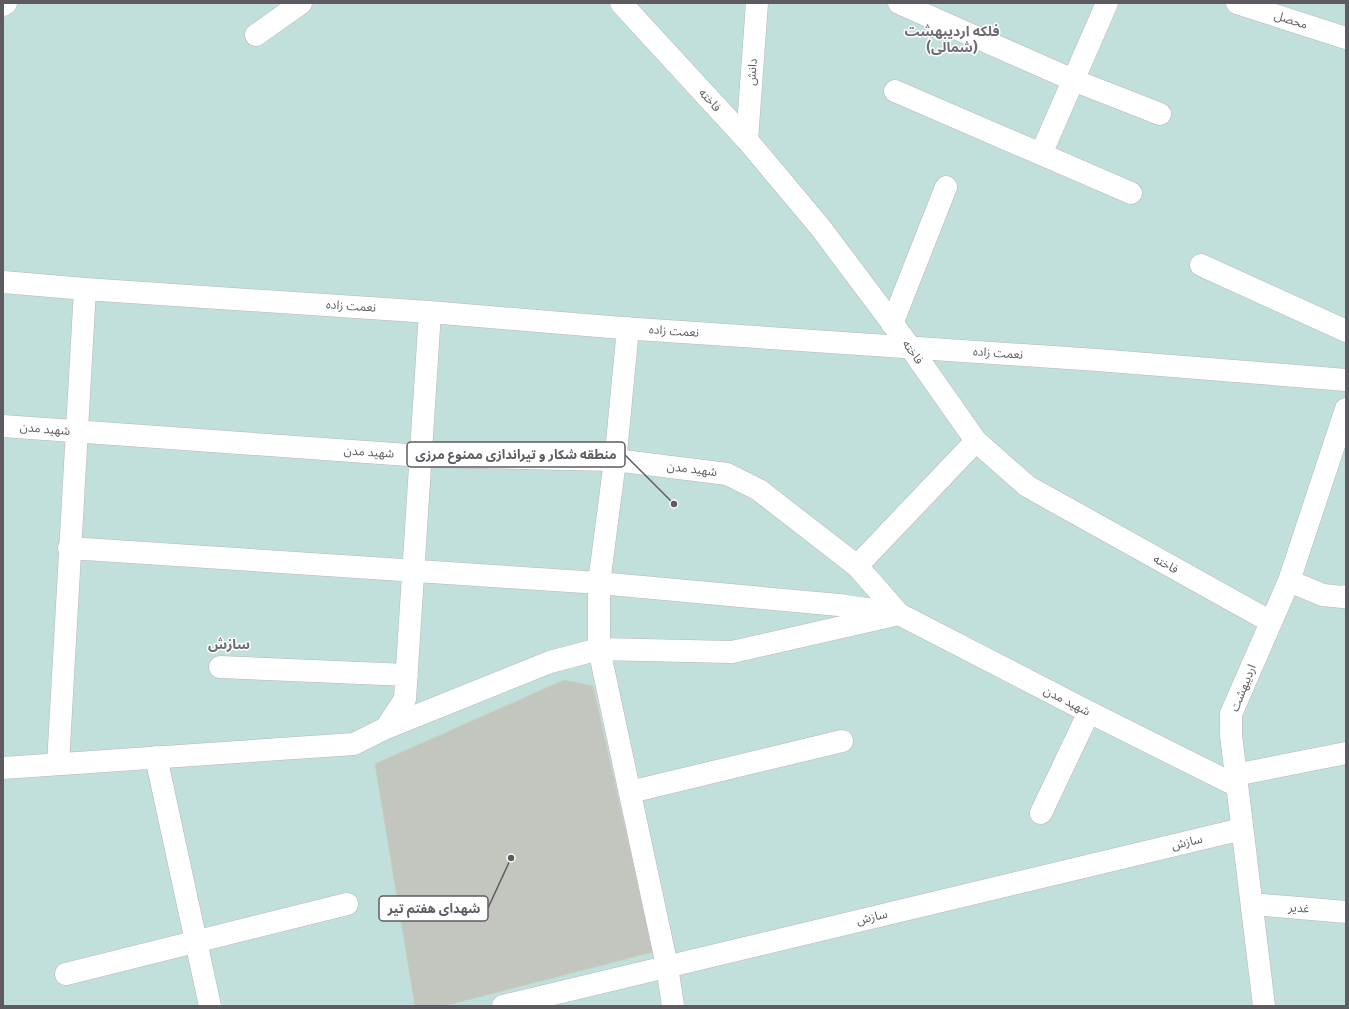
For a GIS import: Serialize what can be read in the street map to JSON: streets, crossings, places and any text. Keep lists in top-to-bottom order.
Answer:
{
  "streets": {
    "street": [
      "محصل",
      "دانش",
      "فاخته",
      "نعمت زاده",
      "شهید مدن",
      "اردیبهشت",
      "سازش",
      "غدیر"
    ]
  },
  "crossings": [
    ["دانش", "فاخته"],
    ["فاخته", "نعمت زاده"],
    ["فاخته", "اردیبهشت"],
    ["شهید مدن", "اردیبهشت"],
    ["اردیبهشت", "سازش"],
    ["اردیبهشت", "غدیر"]
  ],
  "districts": ["فلکه اردیبهشت (شمالی)", "سازش"],
  "places": ["منطقه شکار و تیراندازی ممنوع مرزی", "شهدای هفتم تیر"]
}
